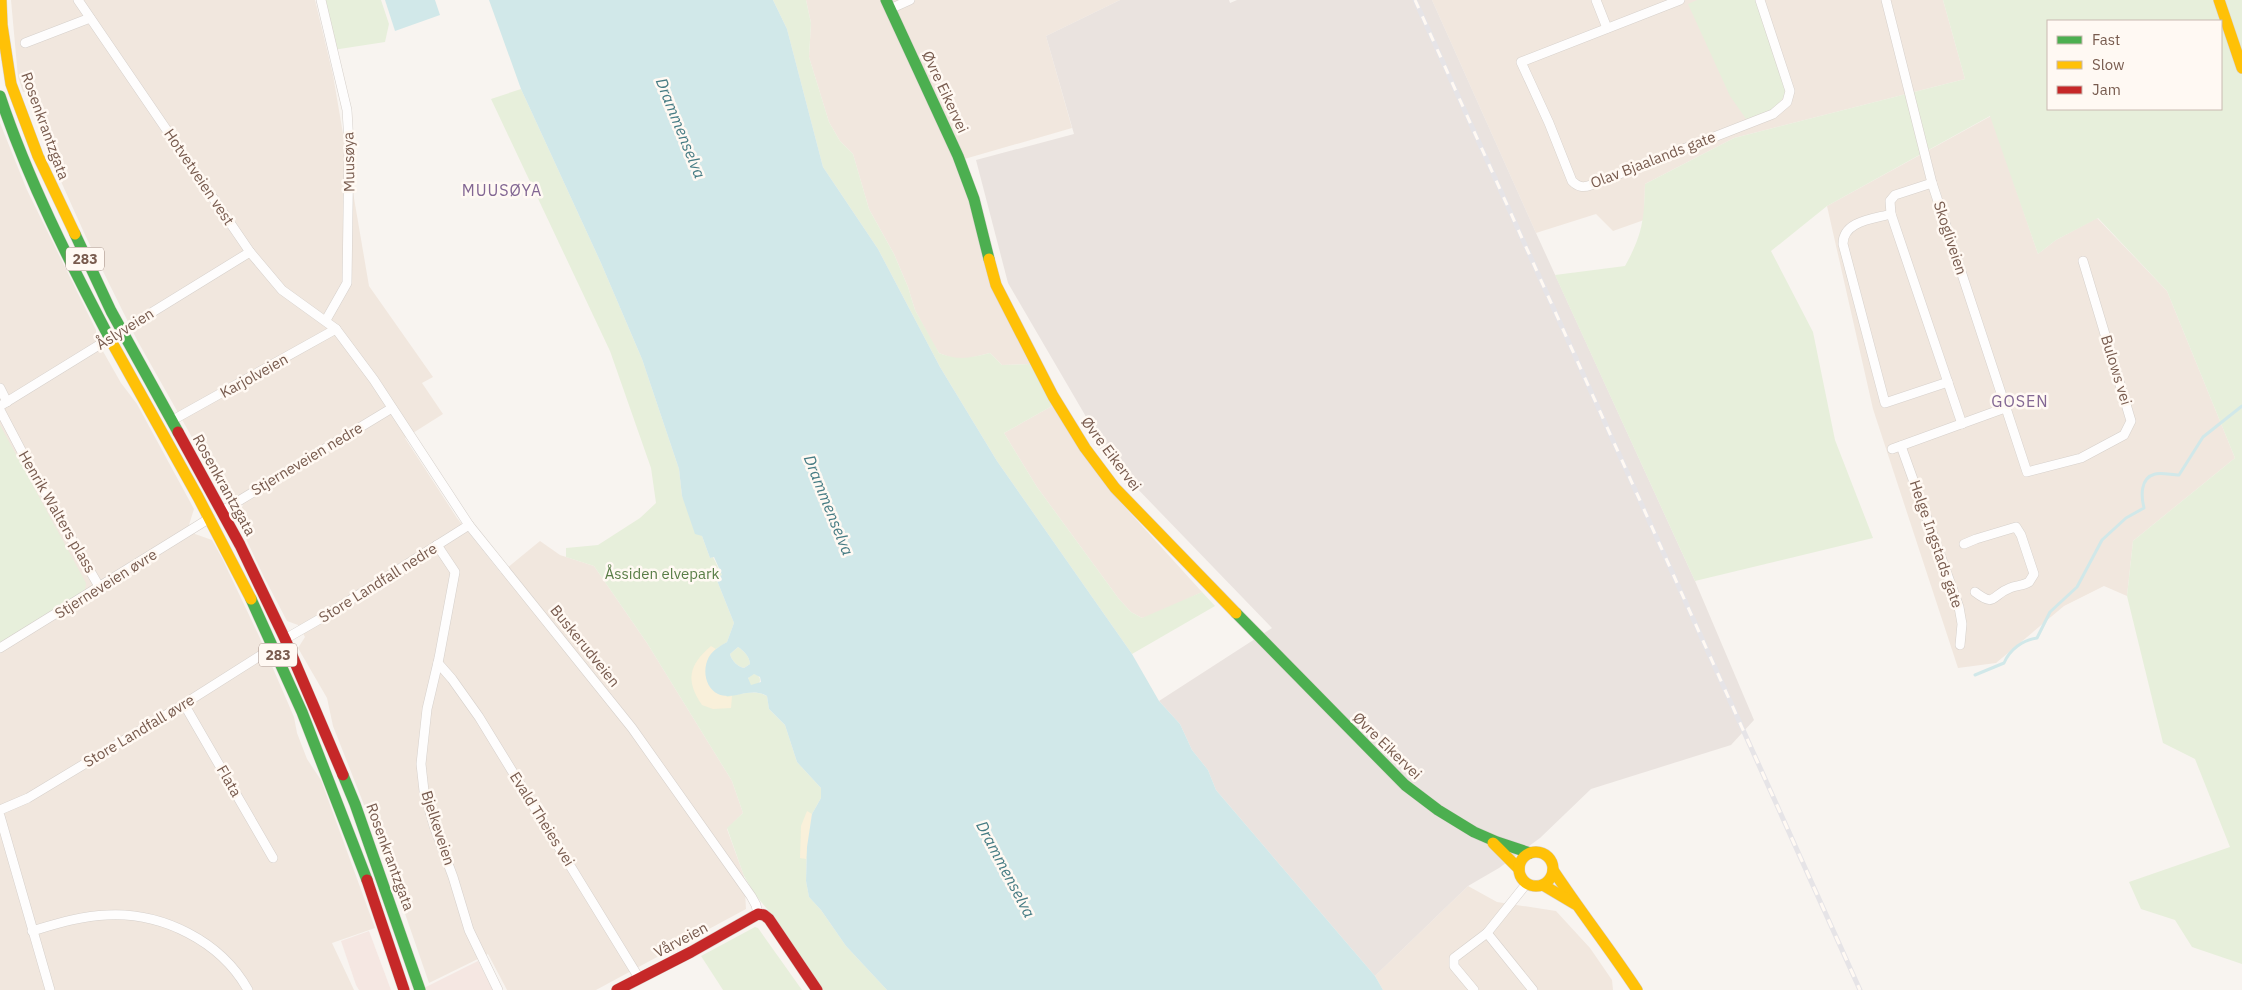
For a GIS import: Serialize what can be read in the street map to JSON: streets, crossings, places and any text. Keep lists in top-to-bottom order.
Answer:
{
  "streets": {
    "main road": [
      "Øvre Eikervei",
      "Rosenkrantzgata",
      "283",
      "Buskerudveien",
      "Vårveien"
    ],
    "street": [
      "Olav Bjaalands gate",
      "Muusøya",
      "Hotvetveien vest",
      "Skogliveien",
      "Åslyveien",
      "Bulows vei",
      "Karjolveien",
      "Stjerneveien nedre",
      "Henrik Walters plass",
      "Helge Ingstads gate",
      "Store Landfall nedre",
      "Stjerneveien øvre",
      "Store Landfall øvre",
      "Flata",
      "Evald Theies vei",
      "Bjelkeveien"
    ]
  },
  "crossings": [
    ["Rosenkrantzgata", "Åslyveien"],
    ["Rosenkrantzgata", "Karjolveien"],
    ["Rosenkrantzgata", "Stjerneveien nedre"],
    ["Rosenkrantzgata", "Store Landfall nedre"],
    ["Rosenkrantzgata", "Stjerneveien øvre"],
    ["Rosenkrantzgata", "Store Landfall øvre"],
    ["Muusøya", "Hotvetveien vest"],
    ["Muusøya", "Buskerudveien"],
    ["Hotvetveien vest", "Åslyveien"],
    ["Hotvetveien vest", "Buskerudveien"],
    ["Skogliveien", "Bulows vei"],
    ["Karjolveien", "Buskerudveien"],
    ["Stjerneveien nedre", "Buskerudveien"],
    ["Henrik Walters plass", "Stjerneveien øvre"],
    ["Store Landfall nedre", "Buskerudveien"],
    ["Store Landfall nedre", "Bjelkeveien"],
    ["Buskerudveien", "Vårveien"],
    ["Store Landfall øvre", "Flata"],
    ["Evald Theies vei", "Bjelkeveien"],
    ["Evald Theies vei", "Vårveien"]
  ],
  "districts": ["MUUSØYA", "GOSEN"],
  "water": ["Drammenselva"],
  "parks": ["Åssiden elvepark"],
  "legend": ["Fast", "Slow", "Jam"]
}
